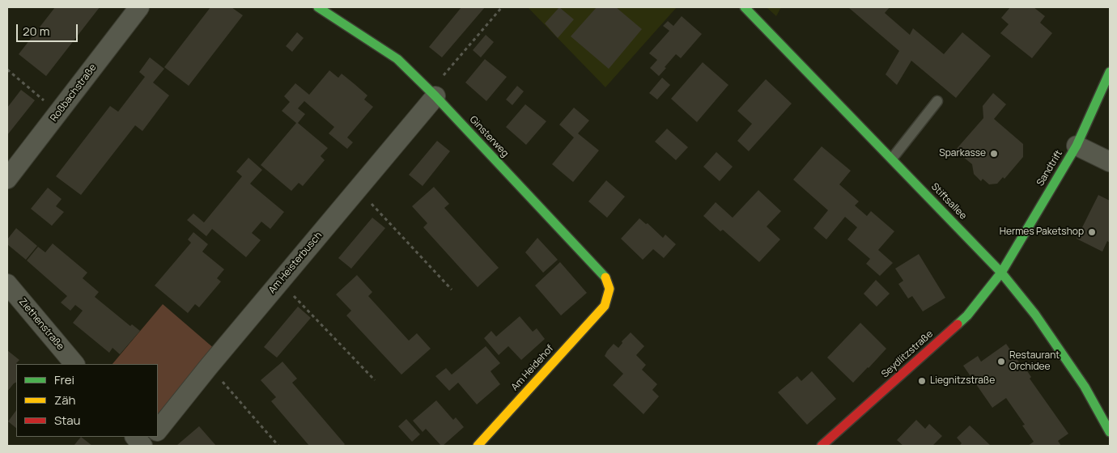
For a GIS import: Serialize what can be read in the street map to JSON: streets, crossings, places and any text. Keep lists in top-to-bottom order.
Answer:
{
  "streets": {
    "street": [
      "Roßbachstraße",
      "Ginsterweg",
      "Sandtrift",
      "Stiftsallee",
      "Am Heisterbusch",
      "Ziethenstraße",
      "Seydlitzstraße",
      "Am Heidehof"
    ]
  },
  "crossings": [
    ["Ginsterweg", "Am Heisterbusch"],
    ["Ginsterweg", "Am Heidehof"],
    ["Sandtrift", "Stiftsallee"],
    ["Sandtrift", "Seydlitzstraße"],
    ["Stiftsallee", "Seydlitzstraße"]
  ],
  "places": [
    "Sparkasse",
    "Hermes Paketshop",
    "Restaurant Orchidee",
    "Liegnitzstraße"
  ],
  "legend": ["Frei", "Zäh", "Stau"],
  "scale_bar": "20 m"
}
